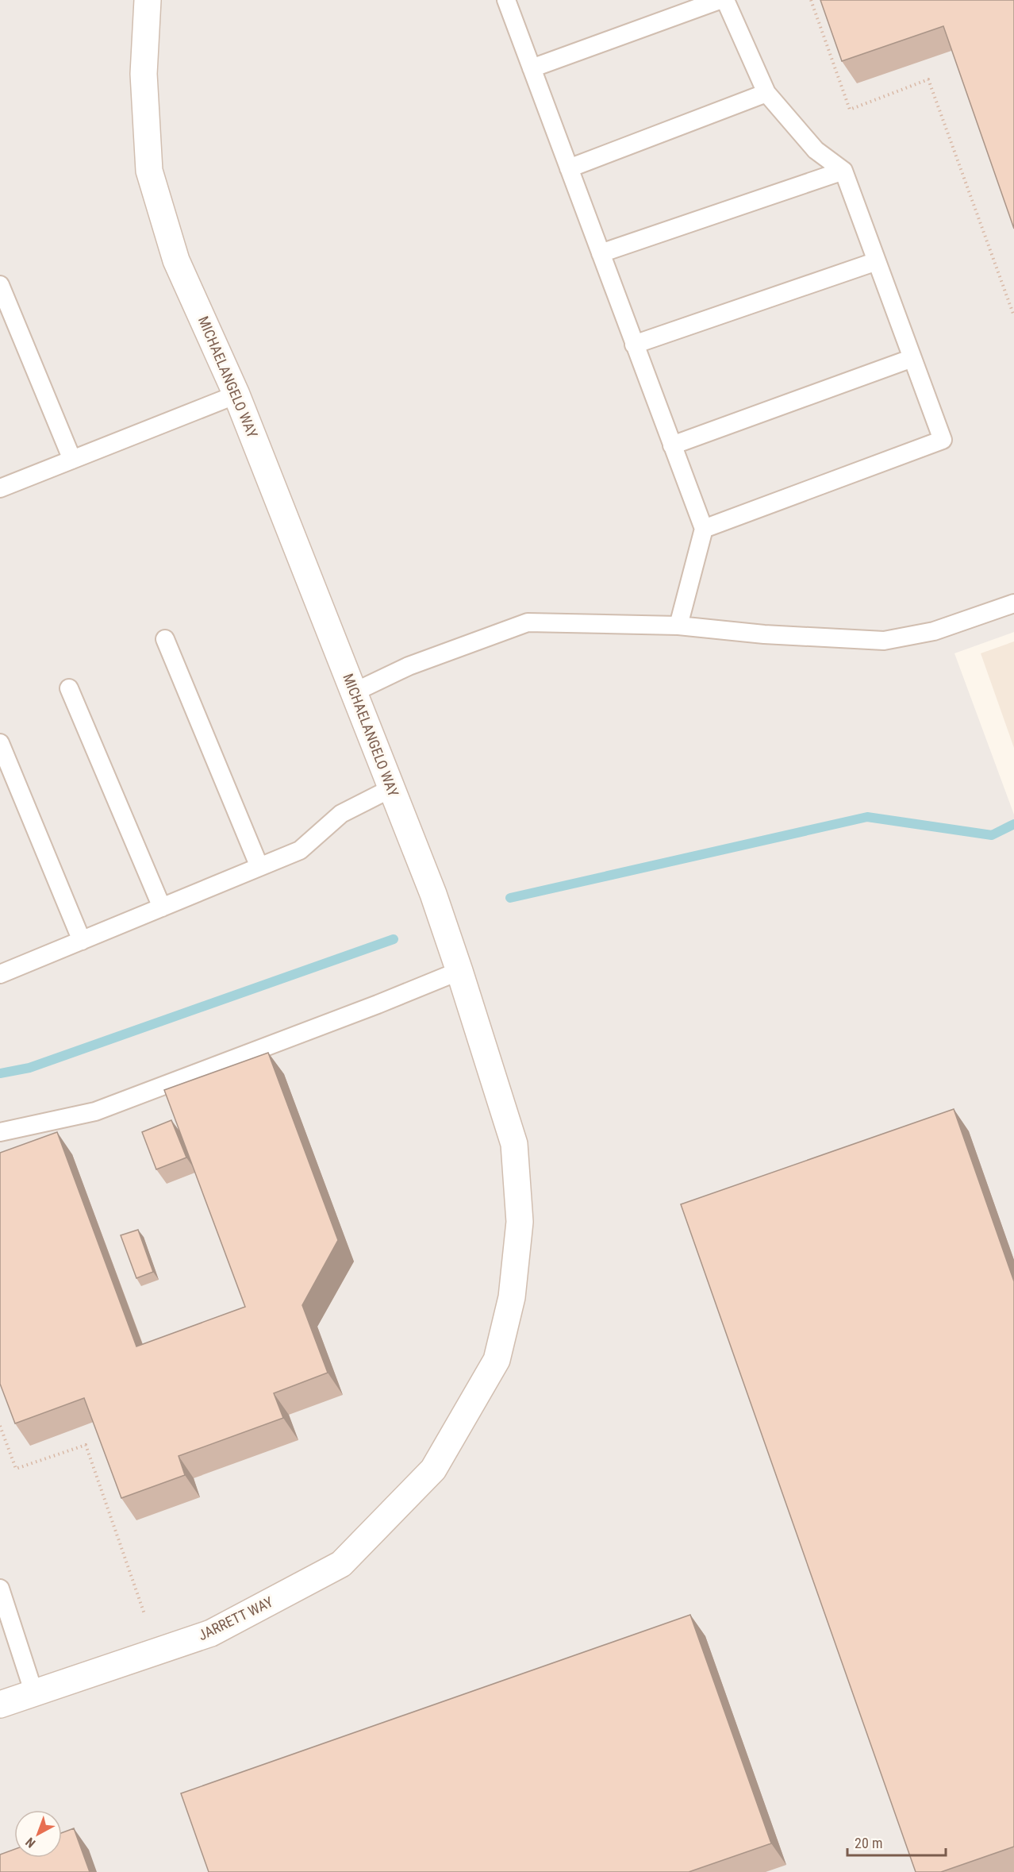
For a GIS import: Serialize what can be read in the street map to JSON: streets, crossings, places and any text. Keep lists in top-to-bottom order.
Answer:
{
  "streets": {
    "street": ["MICHAELANGELO WAY", "JARRETT WAY"]
  },
  "crossings": [
    ["MICHAELANGELO WAY", "JARRETT WAY"]
  ],
  "scale_bar": "20 m",
  "north": "bottom left"
}
